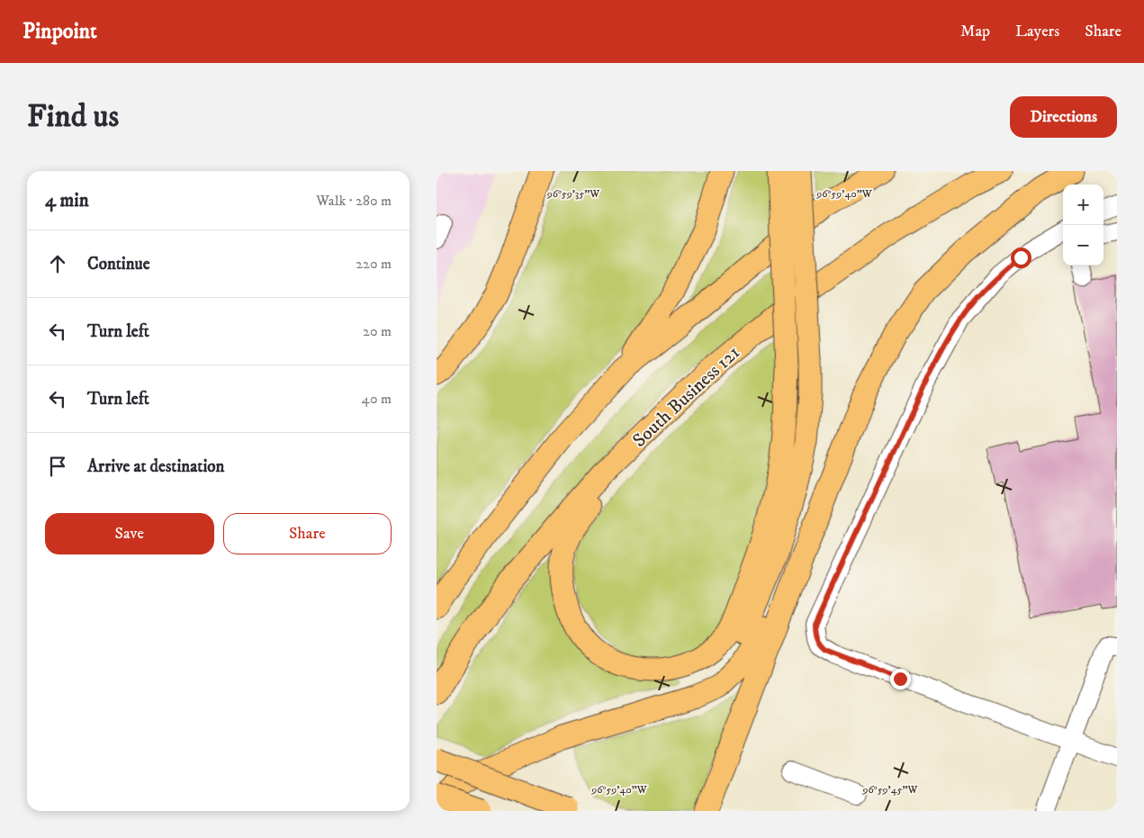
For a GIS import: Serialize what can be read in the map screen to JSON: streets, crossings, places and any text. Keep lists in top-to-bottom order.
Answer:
{
  "streets": {
    "main road": ["South Business 121"]
  },
  "page": {
    "header": "Pinpoint",
    "nav": ["Map", "Layers", "Share"],
    "buttons": [
      "Directions",
      ["Save", "Share"]
    ],
    "title": "Find us",
    "heading": ["4 min", "Walk · 280 m"],
    "map_buttons": ["+", "−"],
    "list": [
      ["Continue", "220 m"],
      ["Turn left", "20 m"],
      ["Turn left", "40 m"],
      "Arrive at destination"
    ]
  },
  "coordinates": ["96°59'40\"W", "96°59'35\"W", "96°59'45\"W"]
}
